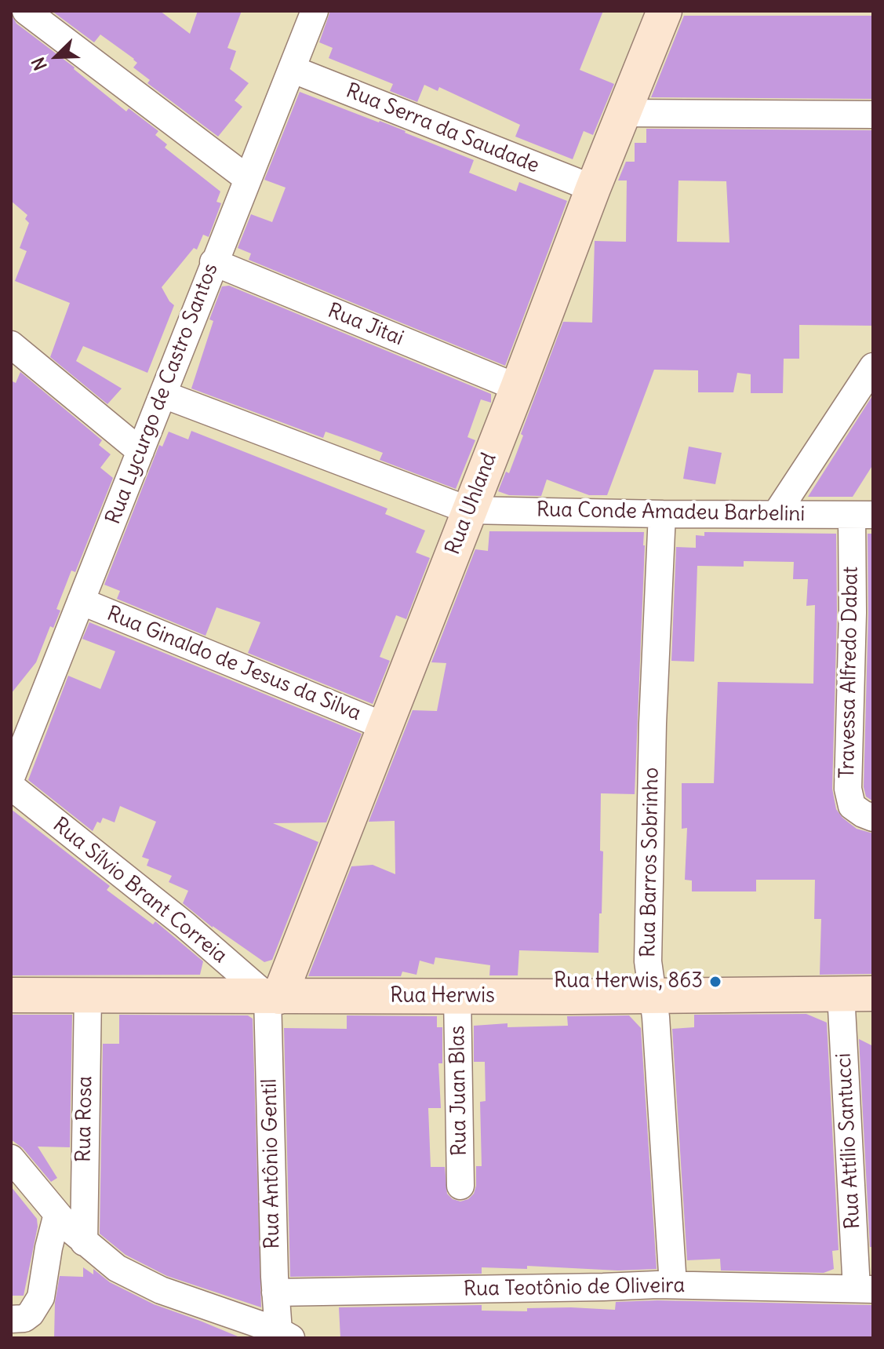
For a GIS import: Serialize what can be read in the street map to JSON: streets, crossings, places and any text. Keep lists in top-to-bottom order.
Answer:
{
  "streets": {
    "street": [
      "Rua Serra da Saudade",
      "Rua Jitai",
      "Rua Lycurgo de Castro Santos",
      "Rua Uhland",
      "Rua Conde Amadeu Barbelini",
      "Rua Ginaldo de Jesus da Silva",
      "Travessa Alfredo Dabat",
      "Rua Barros Sobrinho",
      "Rua Sílvio Brant Correia",
      "Rua Herwis",
      "Rua Juan Blas",
      "Rua Rosa",
      "Rua Attílio Santucci",
      "Rua Antônio Gentil",
      "Rua Teotônio de Oliveira"
    ]
  },
  "crossings": [
    ["Rua Serra da Saudade", "Rua Lycurgo de Castro Santos"],
    ["Rua Serra da Saudade", "Rua Uhland"],
    ["Rua Jitai", "Rua Lycurgo de Castro Santos"],
    ["Rua Jitai", "Rua Uhland"],
    ["Rua Lycurgo de Castro Santos", "Rua Conde Amadeu Barbelini"],
    ["Rua Lycurgo de Castro Santos", "Rua Ginaldo de Jesus da Silva"],
    ["Rua Uhland", "Rua Conde Amadeu Barbelini"],
    ["Rua Uhland", "Rua Ginaldo de Jesus da Silva"],
    ["Rua Uhland", "Rua Sílvio Brant Correia"],
    ["Rua Uhland", "Rua Herwis"],
    ["Rua Uhland", "Rua Antônio Gentil"],
    ["Rua Conde Amadeu Barbelini", "Travessa Alfredo Dabat"],
    ["Rua Conde Amadeu Barbelini", "Rua Barros Sobrinho"],
    ["Rua Barros Sobrinho", "Rua Herwis"],
    ["Rua Barros Sobrinho", "Rua Teotônio de Oliveira"],
    ["Rua Sílvio Brant Correia", "Rua Herwis"],
    ["Rua Sílvio Brant Correia", "Rua Antônio Gentil"],
    ["Rua Herwis", "Rua Juan Blas"],
    ["Rua Herwis", "Rua Rosa"],
    ["Rua Herwis", "Rua Attílio Santucci"],
    ["Rua Herwis", "Rua Antônio Gentil"],
    ["Rua Attílio Santucci", "Rua Teotônio de Oliveira"],
    ["Rua Antônio Gentil", "Rua Teotônio de Oliveira"]
  ],
  "places": ["Rua Herwis, 863"],
  "north": "bottom left"
}
